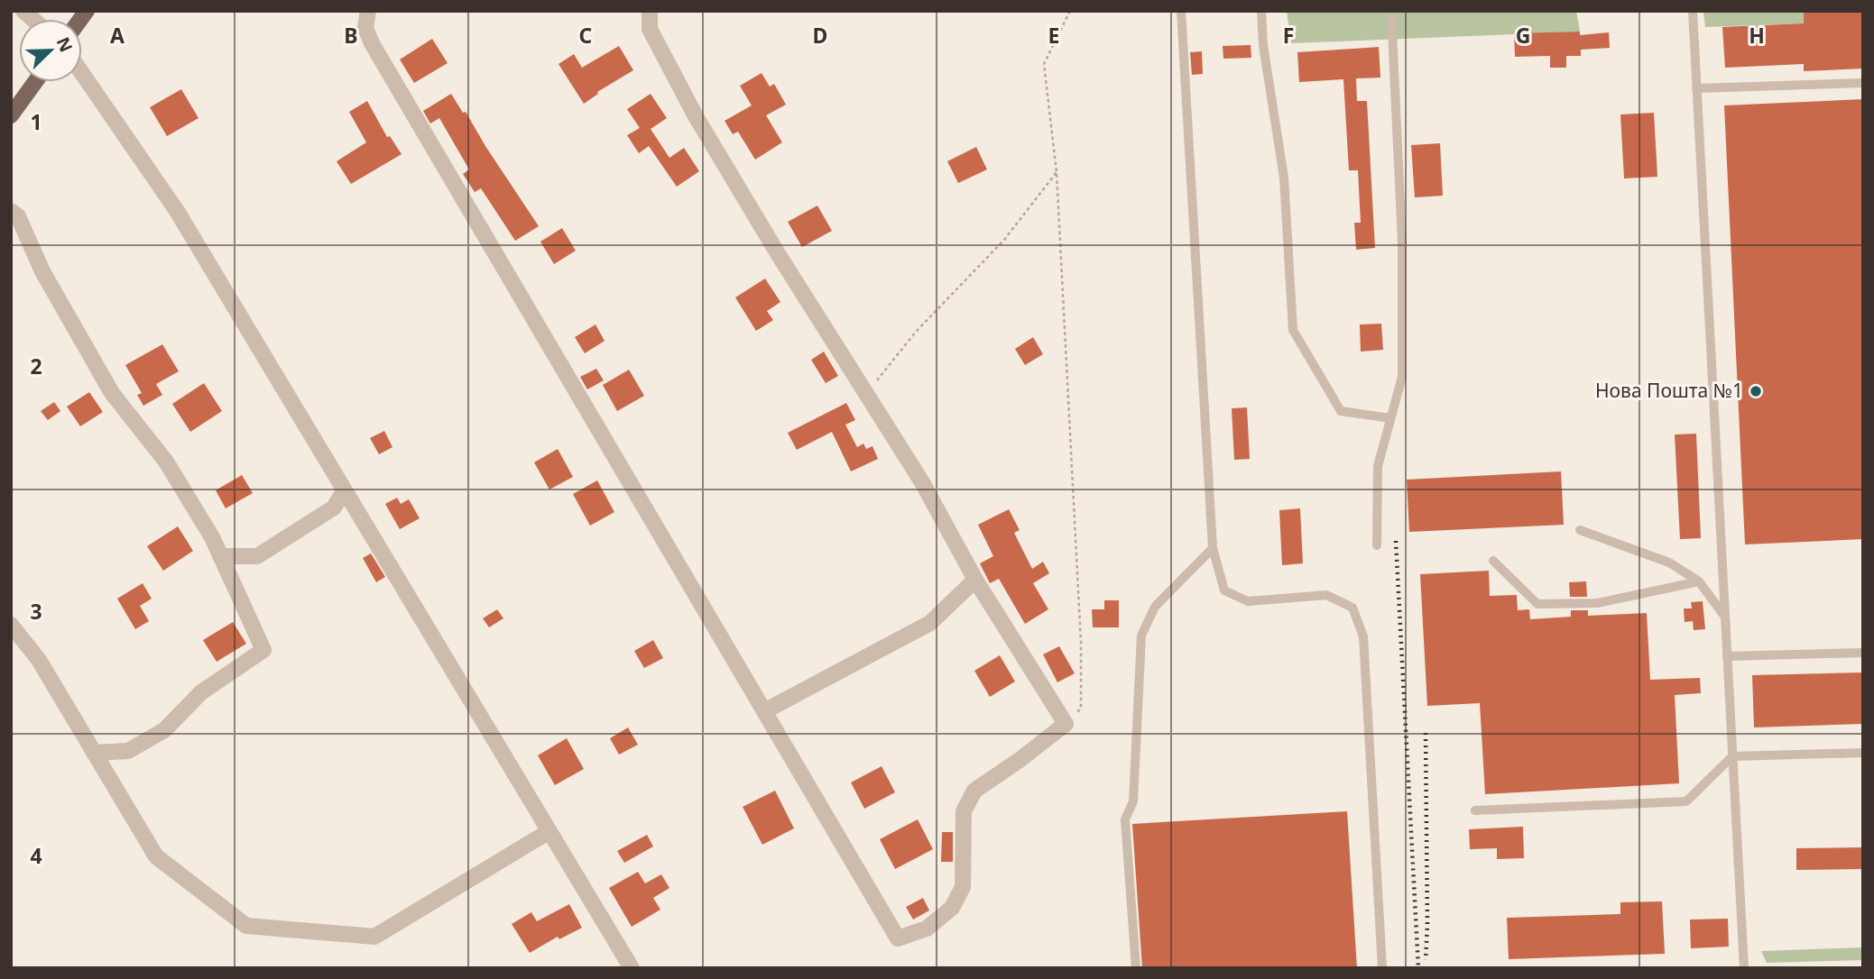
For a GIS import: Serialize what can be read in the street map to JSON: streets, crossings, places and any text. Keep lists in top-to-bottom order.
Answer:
{
  "places": ["Нова Пошта №1"],
  "north": "top right",
  "grid": {
    "columns": [
      "A",
      "B",
      "C",
      "D",
      "E",
      "F",
      "G",
      "H"
    ],
    "rows": [
      "1",
      "2",
      "3",
      "4"
    ]
  }
}
